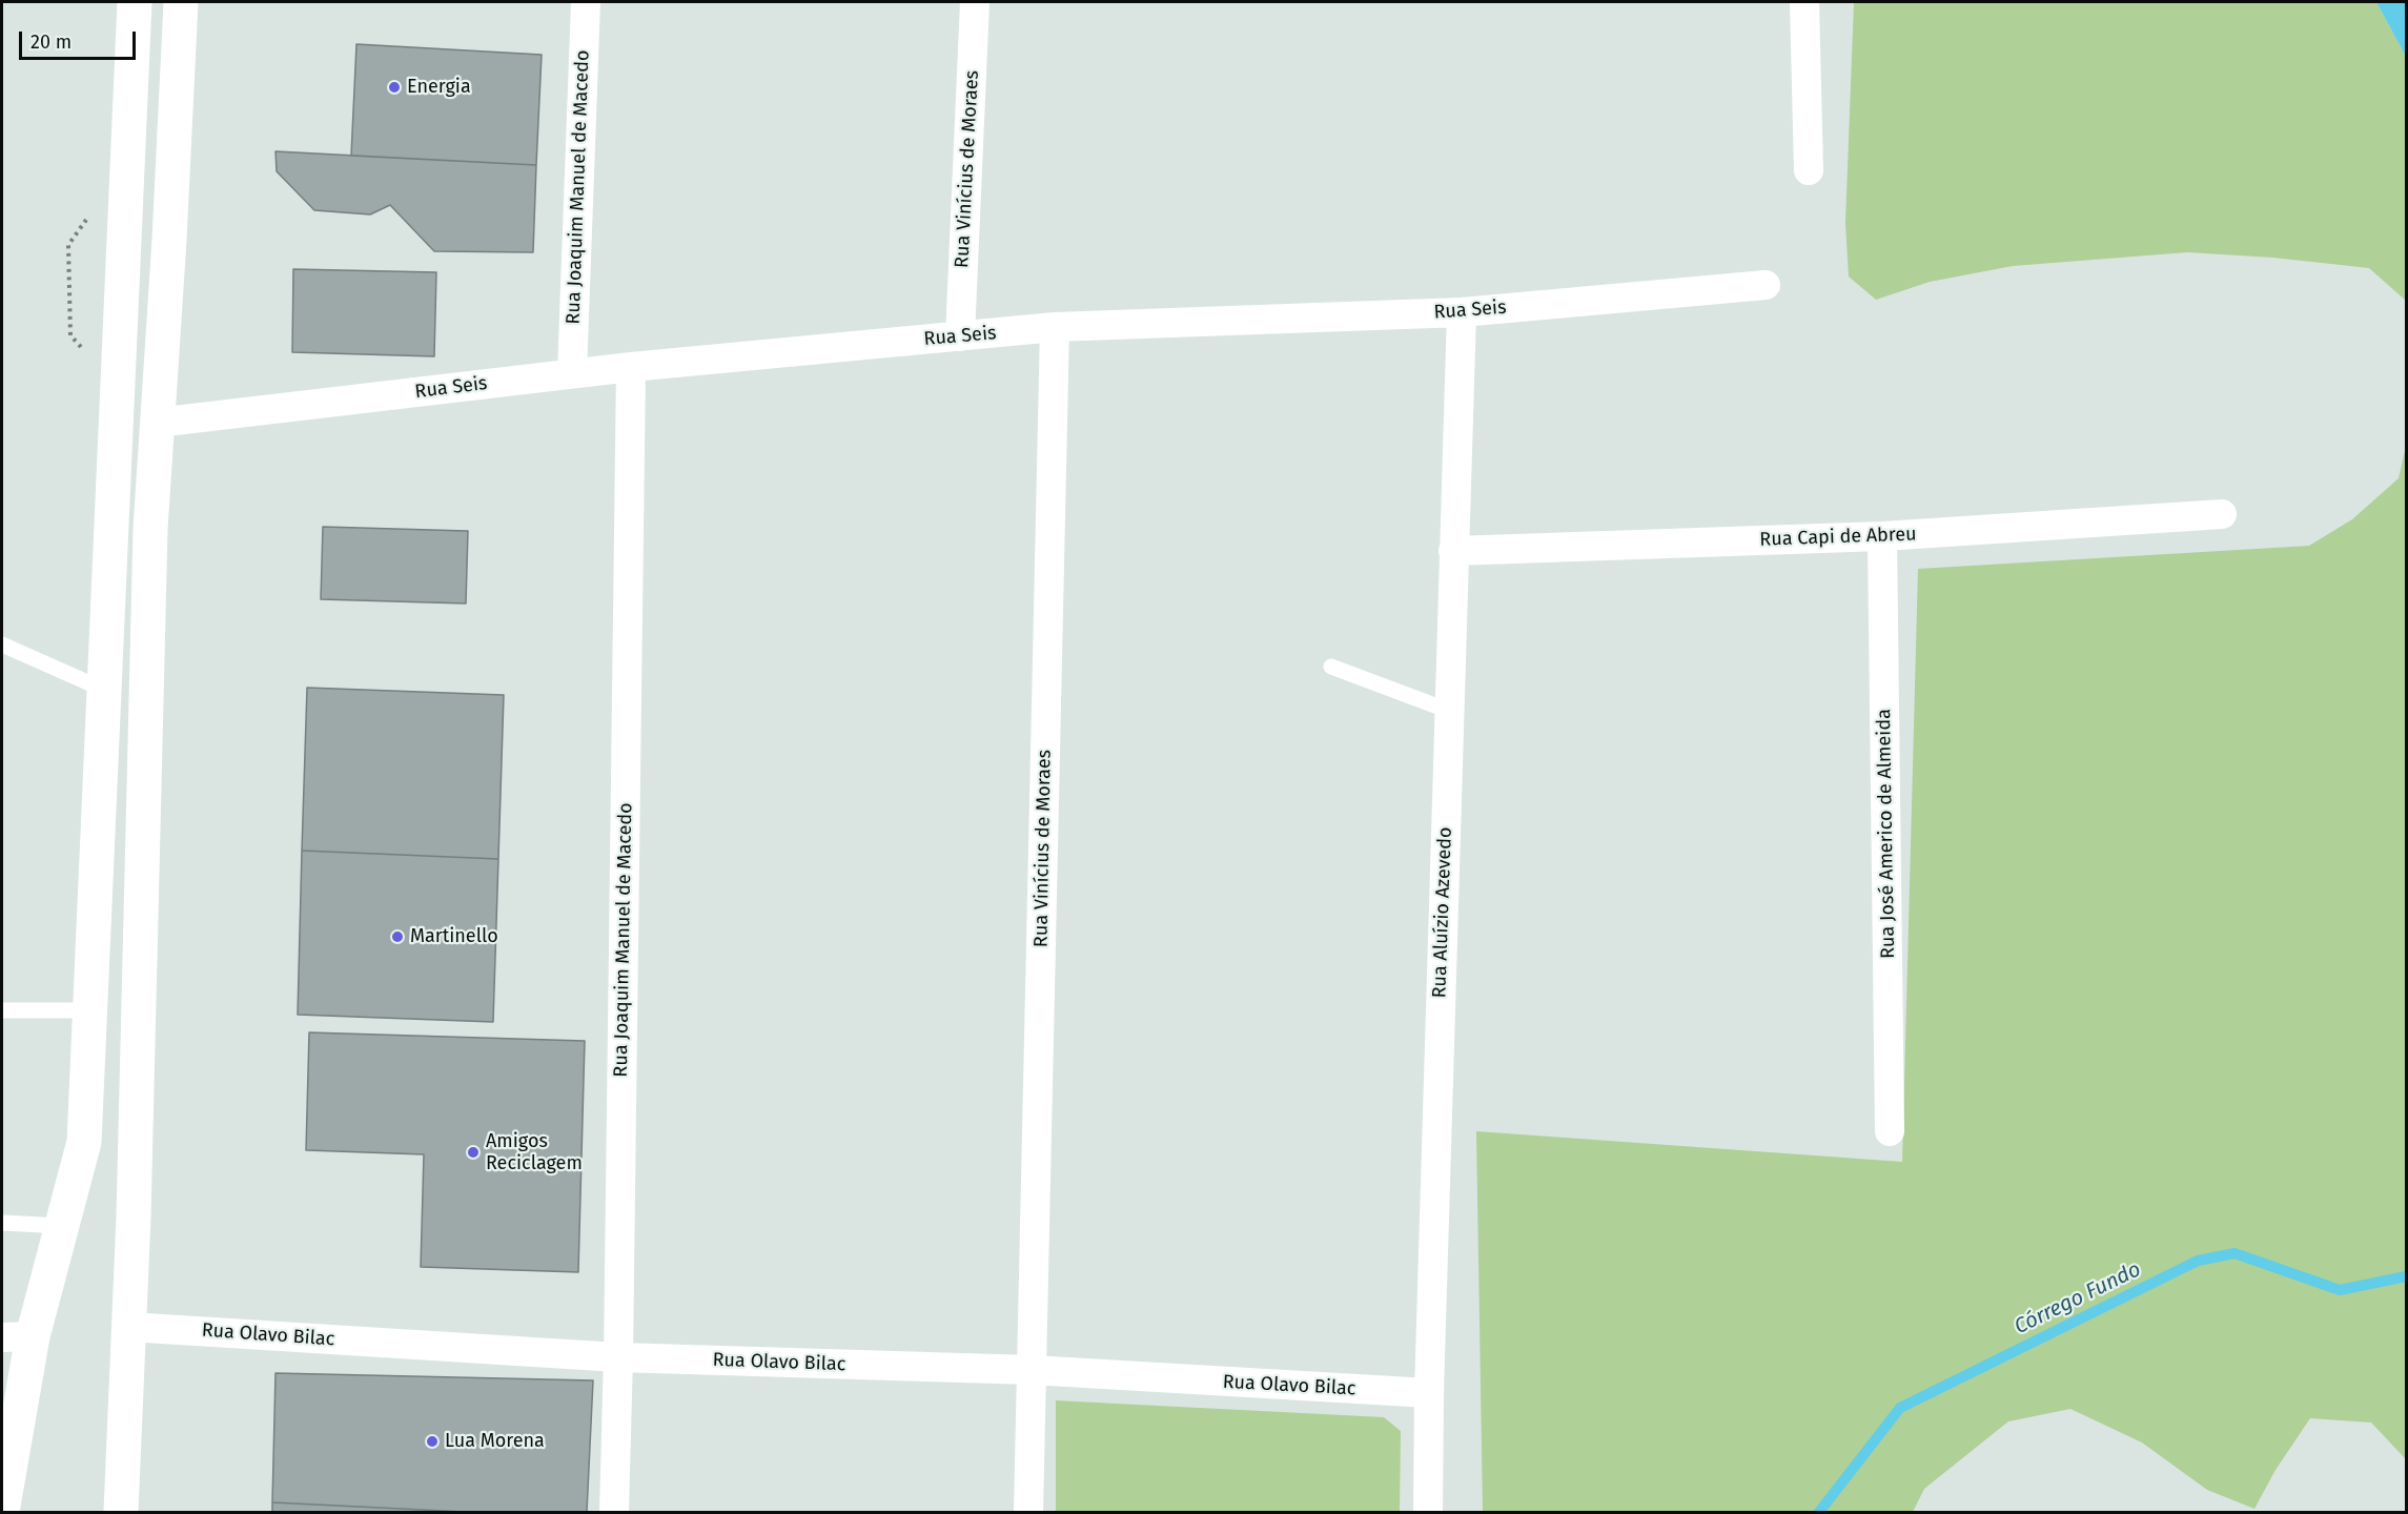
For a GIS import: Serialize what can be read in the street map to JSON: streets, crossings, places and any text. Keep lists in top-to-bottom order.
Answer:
{
  "streets": {
    "street": [
      "Rua Vinícius de Moraes",
      "Rua Joaquim Manuel de Macedo",
      "Rua Seis",
      "Rua Capi de Abreu",
      "Rua José Americo de Almeida",
      "Rua Aluízio Azevedo",
      "Rua Olavo Bilac"
    ]
  },
  "crossings": [
    ["Rua Vinícius de Moraes", "Rua Seis"],
    ["Rua Vinícius de Moraes", "Rua Olavo Bilac"],
    ["Rua Joaquim Manuel de Macedo", "Rua Seis"],
    ["Rua Joaquim Manuel de Macedo", "Rua Olavo Bilac"],
    ["Rua Seis", "Rua Aluízio Azevedo"],
    ["Rua Capi de Abreu", "Rua José Americo de Almeida"],
    ["Rua Capi de Abreu", "Rua Aluízio Azevedo"],
    ["Rua Aluízio Azevedo", "Rua Olavo Bilac"]
  ],
  "water": ["Córrego Fundo"],
  "places": [
    "Energia",
    "Martinello",
    "Amigos Reciclagem",
    "Lua Morena"
  ],
  "scale_bar": "20 m"
}
